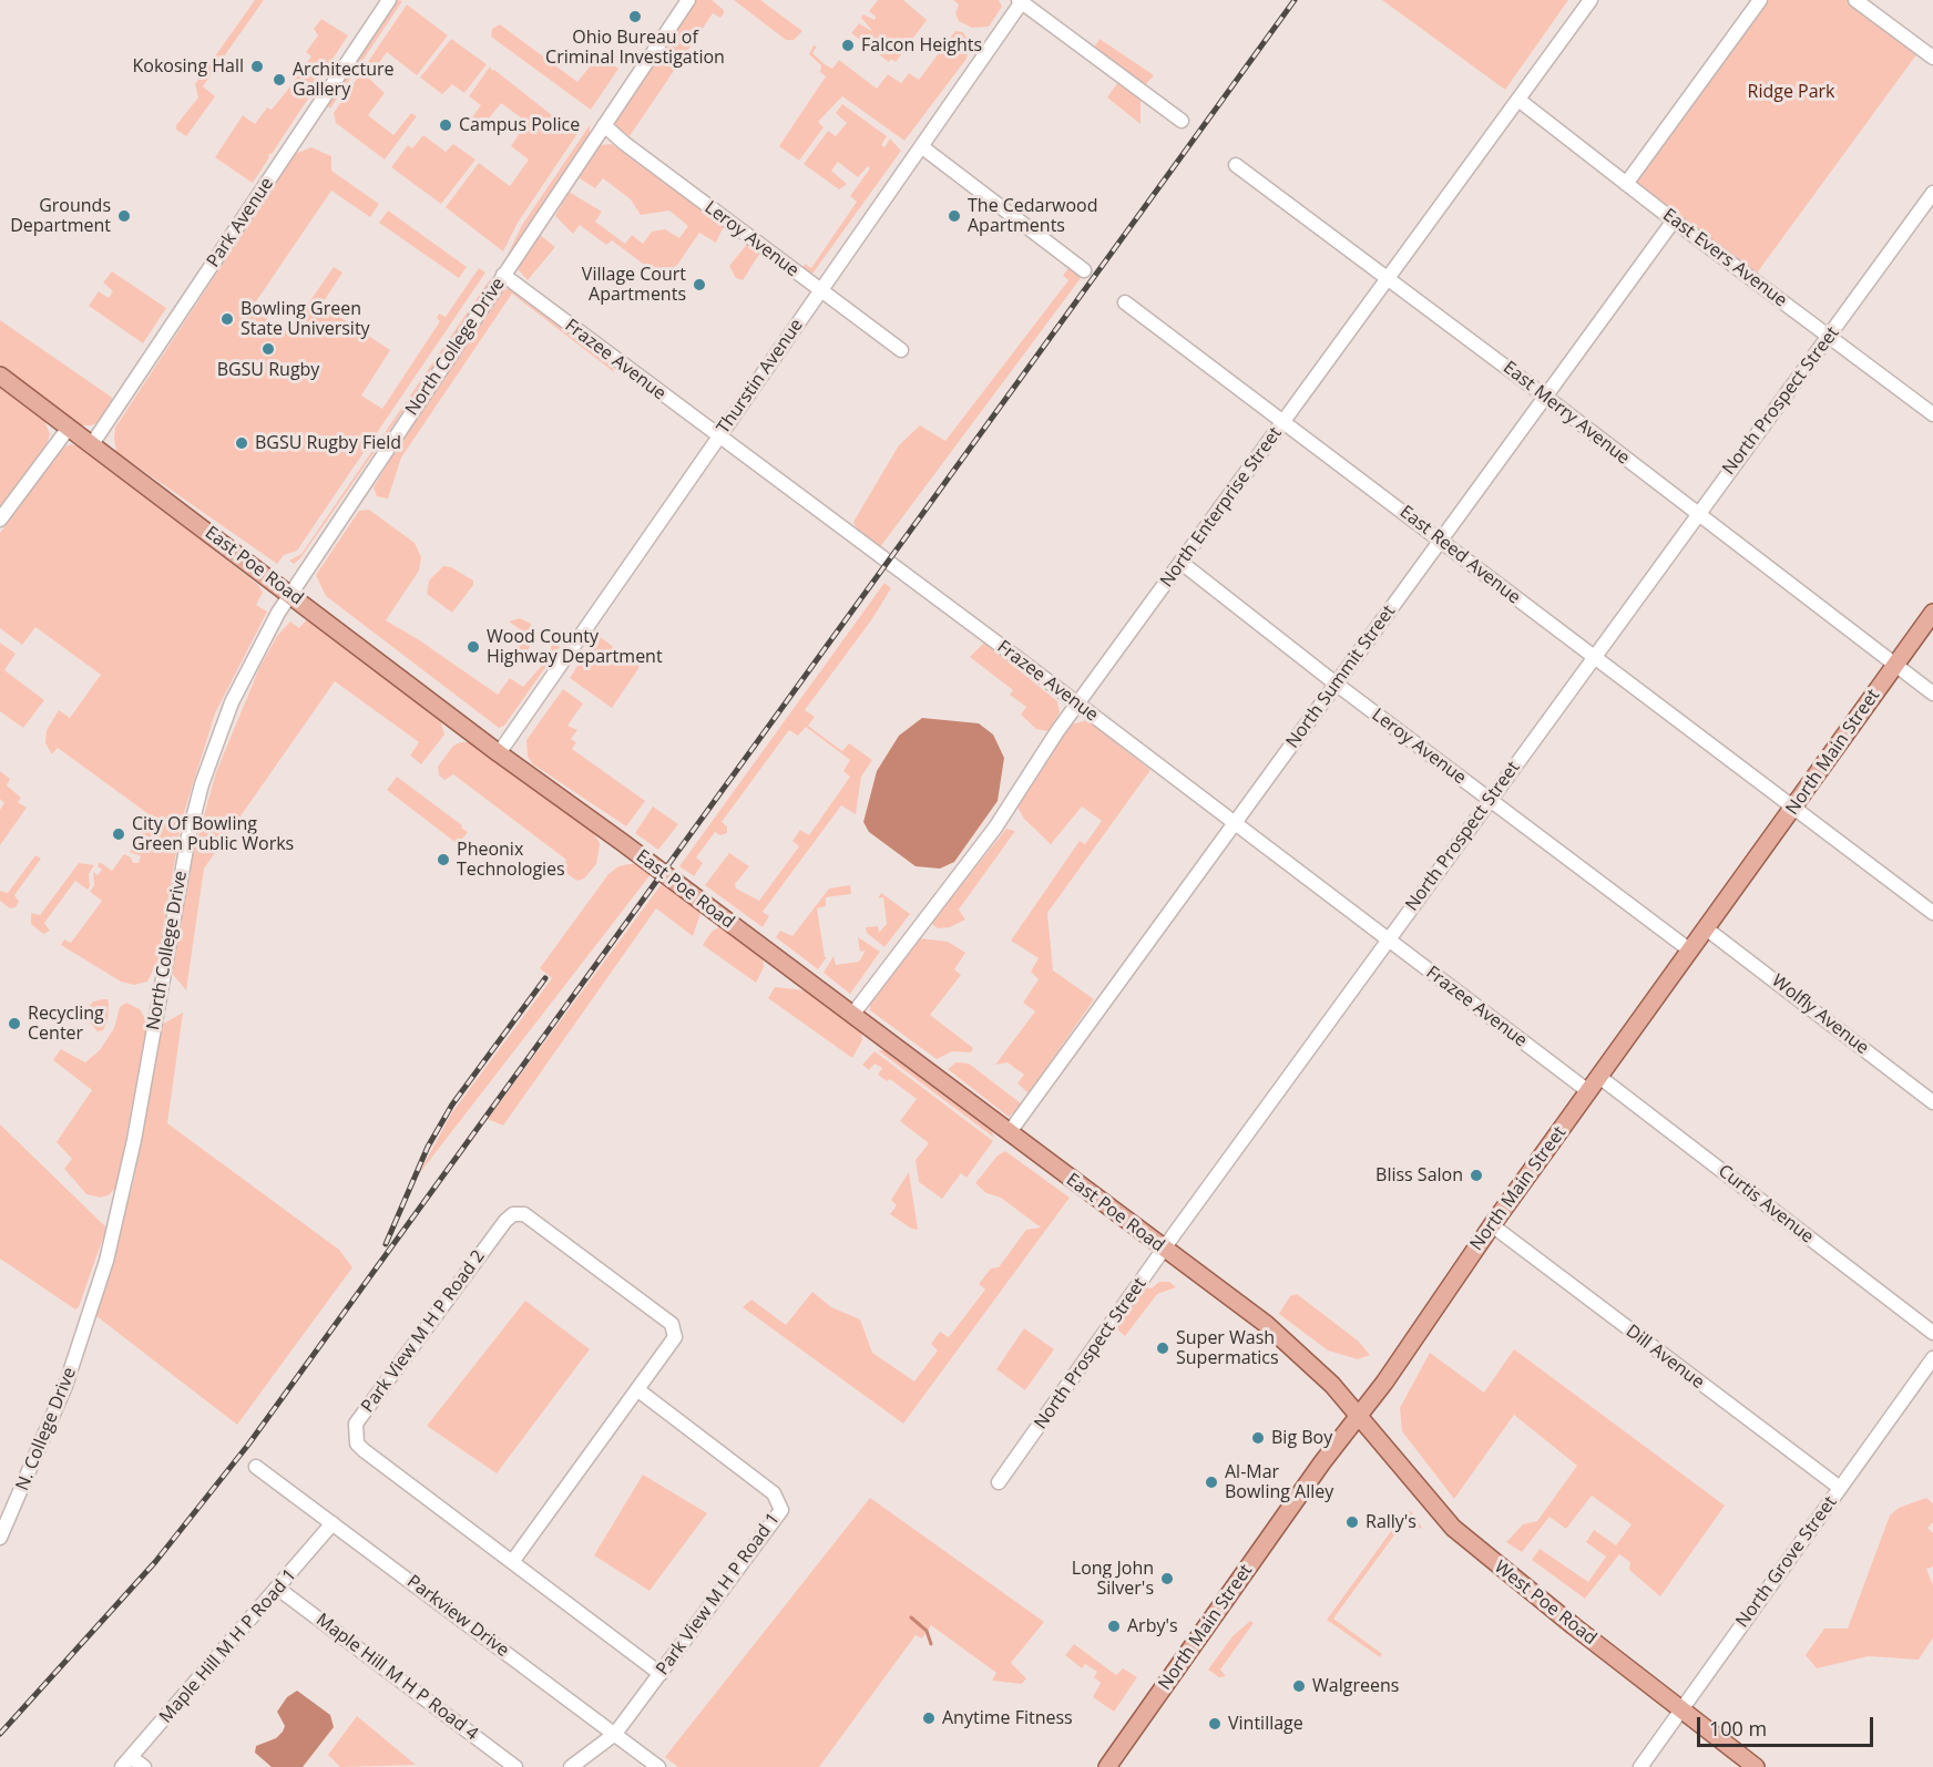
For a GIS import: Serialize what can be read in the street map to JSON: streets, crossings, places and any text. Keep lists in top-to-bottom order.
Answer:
{
  "streets": {
    "main road": ["East Poe Road", "North Main Street", "West Poe Road"],
    "street": [
      "Park Avenue",
      "Leroy Avenue",
      "East Evers Avenue",
      "North College Drive",
      "Frazee Avenue",
      "Thurstin Avenue",
      "North Prospect Street",
      "East Merry Avenue",
      "North Enterprise Street",
      "East Reed Avenue",
      "North Summit Street",
      "Wolfly Avenue",
      "Curtis Avenue",
      "Park View M H P Road 2",
      "Dill Avenue",
      "N. College Drive",
      "North Grove Street",
      "Park View M H P Road 1",
      "Parkview Drive",
      "Maple Hill M H P Road 1",
      "Maple Hill M H P Road 4"
    ]
  },
  "crossings": [
    ["Park Avenue", "East Poe Road"],
    ["Leroy Avenue", "North College Drive"],
    ["Leroy Avenue", "Thurstin Avenue"],
    ["Leroy Avenue", "North Prospect Street"],
    ["Leroy Avenue", "North Enterprise Street"],
    ["Leroy Avenue", "North Summit Street"],
    ["Leroy Avenue", "North Main Street"],
    ["East Evers Avenue", "North Prospect Street"],
    ["East Evers Avenue", "North Enterprise Street"],
    ["East Evers Avenue", "North Summit Street"],
    ["North College Drive", "Frazee Avenue"],
    ["North College Drive", "East Poe Road"],
    ["North College Drive", "N. College Drive"],
    ["Frazee Avenue", "Thurstin Avenue"],
    ["Frazee Avenue", "North Prospect Street"],
    ["Frazee Avenue", "North Enterprise Street"],
    ["Frazee Avenue", "North Summit Street"],
    ["Frazee Avenue", "North Main Street"],
    ["Thurstin Avenue", "East Poe Road"],
    ["North Prospect Street", "East Merry Avenue"],
    ["North Prospect Street", "East Reed Avenue"],
    ["North Prospect Street", "East Poe Road"],
    ["East Merry Avenue", "North Enterprise Street"],
    ["East Merry Avenue", "North Summit Street"],
    ["East Merry Avenue", "North Main Street"],
    ["North Enterprise Street", "East Reed Avenue"],
    ["North Enterprise Street", "East Poe Road"],
    ["East Reed Avenue", "North Summit Street"],
    ["East Reed Avenue", "North Main Street"],
    ["East Poe Road", "North Summit Street"],
    ["East Poe Road", "North Main Street"],
    ["East Poe Road", "West Poe Road"],
    ["North Main Street", "Wolfly Avenue"],
    ["North Main Street", "Curtis Avenue"],
    ["North Main Street", "Dill Avenue"],
    ["North Main Street", "West Poe Road"],
    ["Park View M H P Road 2", "Park View M H P Road 1"],
    ["Dill Avenue", "North Grove Street"],
    ["North Grove Street", "West Poe Road"],
    ["Park View M H P Road 1", "Parkview Drive"],
    ["Parkview Drive", "Maple Hill M H P Road 1"],
    ["Maple Hill M H P Road 1", "Maple Hill M H P Road 4"]
  ],
  "parks": ["Ridge Park"],
  "places": [
    "Ohio Bureau of Criminal Investigation",
    "Falcon Heights",
    "Kokosing Hall",
    "Architecture Gallery",
    "Campus Police",
    "Grounds Department",
    "The Cedarwood Apartments",
    "Village Court Apartments",
    "Bowling Green State University",
    "BGSU Rugby",
    "BGSU Rugby Field",
    "Wood County Highway Department",
    "City Of Bowling Green Public Works",
    "Pheonix Technologies",
    "Recycling Center",
    "Bliss Salon",
    "Super Wash Supermatics",
    "Big Boy",
    "Al-Mar Bowling Alley",
    "Rally's",
    "Long John Silver's",
    "Arby's",
    "Walgreens",
    "Anytime Fitness",
    "Vintillage"
  ],
  "scale_bar": "100 m"
}
